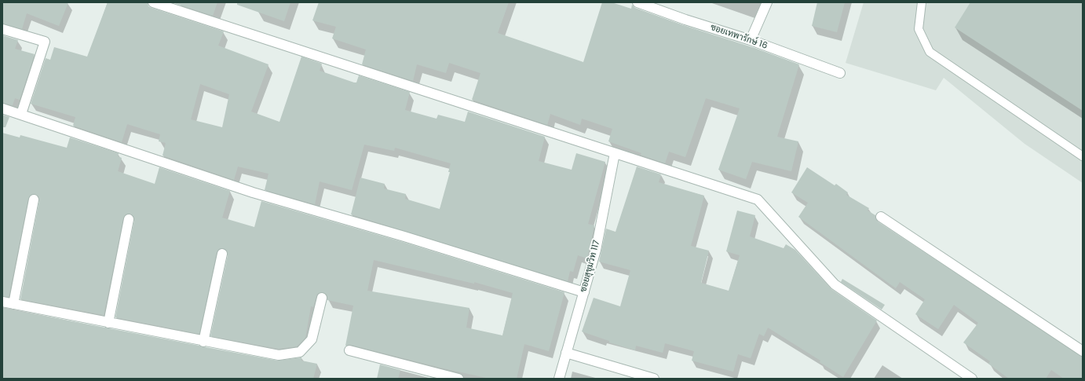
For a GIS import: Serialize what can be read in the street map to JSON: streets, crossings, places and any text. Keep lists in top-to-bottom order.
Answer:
{
  "streets": {
    "street": ["ซอยเทพารักษ์ 16", "ซอยสุขุมวิท 117"]
  }
}
